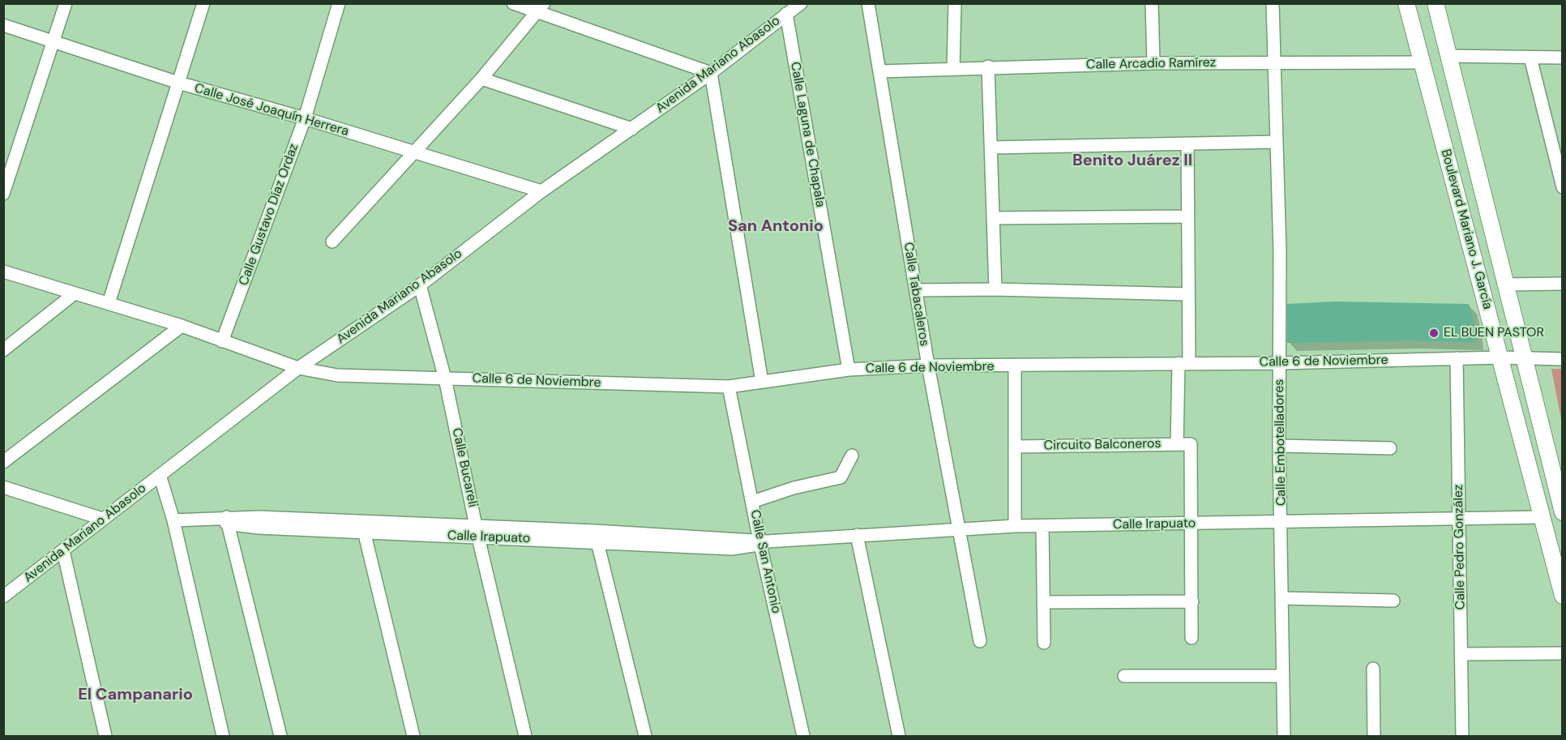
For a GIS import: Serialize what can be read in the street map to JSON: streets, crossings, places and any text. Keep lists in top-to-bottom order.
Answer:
{
  "streets": {
    "main road": ["Boulevard Mariano J. García"],
    "street": [
      "Calle Arcadio Ramírez",
      "Avenida Mariano Abasolo",
      "Calle José Joaquín Herrera",
      "Calle Laguna de Chapala",
      "Calle Gustavo Díaz Ordaz",
      "Calle Tabacaleros",
      "Calle 6 de Noviembre",
      "Calle Embotelladores",
      "Circuito Balconeros",
      "Calle Bucareli",
      "Calle Irapuato",
      "Calle Pedro González",
      "Calle San Antonio"
    ]
  },
  "crossings": [
    ["Calle Arcadio Ramírez", "Boulevard Mariano J. García"],
    ["Calle Arcadio Ramírez", "Calle Tabacaleros"],
    ["Calle Arcadio Ramírez", "Calle Embotelladores"],
    ["Avenida Mariano Abasolo", "Calle José Joaquín Herrera"],
    ["Avenida Mariano Abasolo", "Calle Laguna de Chapala"],
    ["Avenida Mariano Abasolo", "Calle 6 de Noviembre"],
    ["Avenida Mariano Abasolo", "Calle Bucareli"],
    ["Calle José Joaquín Herrera", "Calle Gustavo Díaz Ordaz"],
    ["Calle Laguna de Chapala", "Calle 6 de Noviembre"],
    ["Calle Gustavo Díaz Ordaz", "Calle 6 de Noviembre"],
    ["Boulevard Mariano J. García", "Calle 6 de Noviembre"],
    ["Boulevard Mariano J. García", "Calle Irapuato"],
    ["Calle Tabacaleros", "Calle 6 de Noviembre"],
    ["Calle Tabacaleros", "Calle Irapuato"],
    ["Calle 6 de Noviembre", "Calle Embotelladores"],
    ["Calle 6 de Noviembre", "Calle Bucareli"],
    ["Calle 6 de Noviembre", "Calle Pedro González"],
    ["Calle 6 de Noviembre", "Calle San Antonio"],
    ["Calle Embotelladores", "Calle Irapuato"],
    ["Circuito Balconeros", "Calle Irapuato"],
    ["Calle Bucareli", "Calle Irapuato"],
    ["Calle Irapuato", "Calle Pedro González"],
    ["Calle Irapuato", "Calle San Antonio"]
  ],
  "districts": ["Benito Juárez II", "San Antonio", "El Campanario"],
  "places": ["EL BUEN PASTOR"]
}
